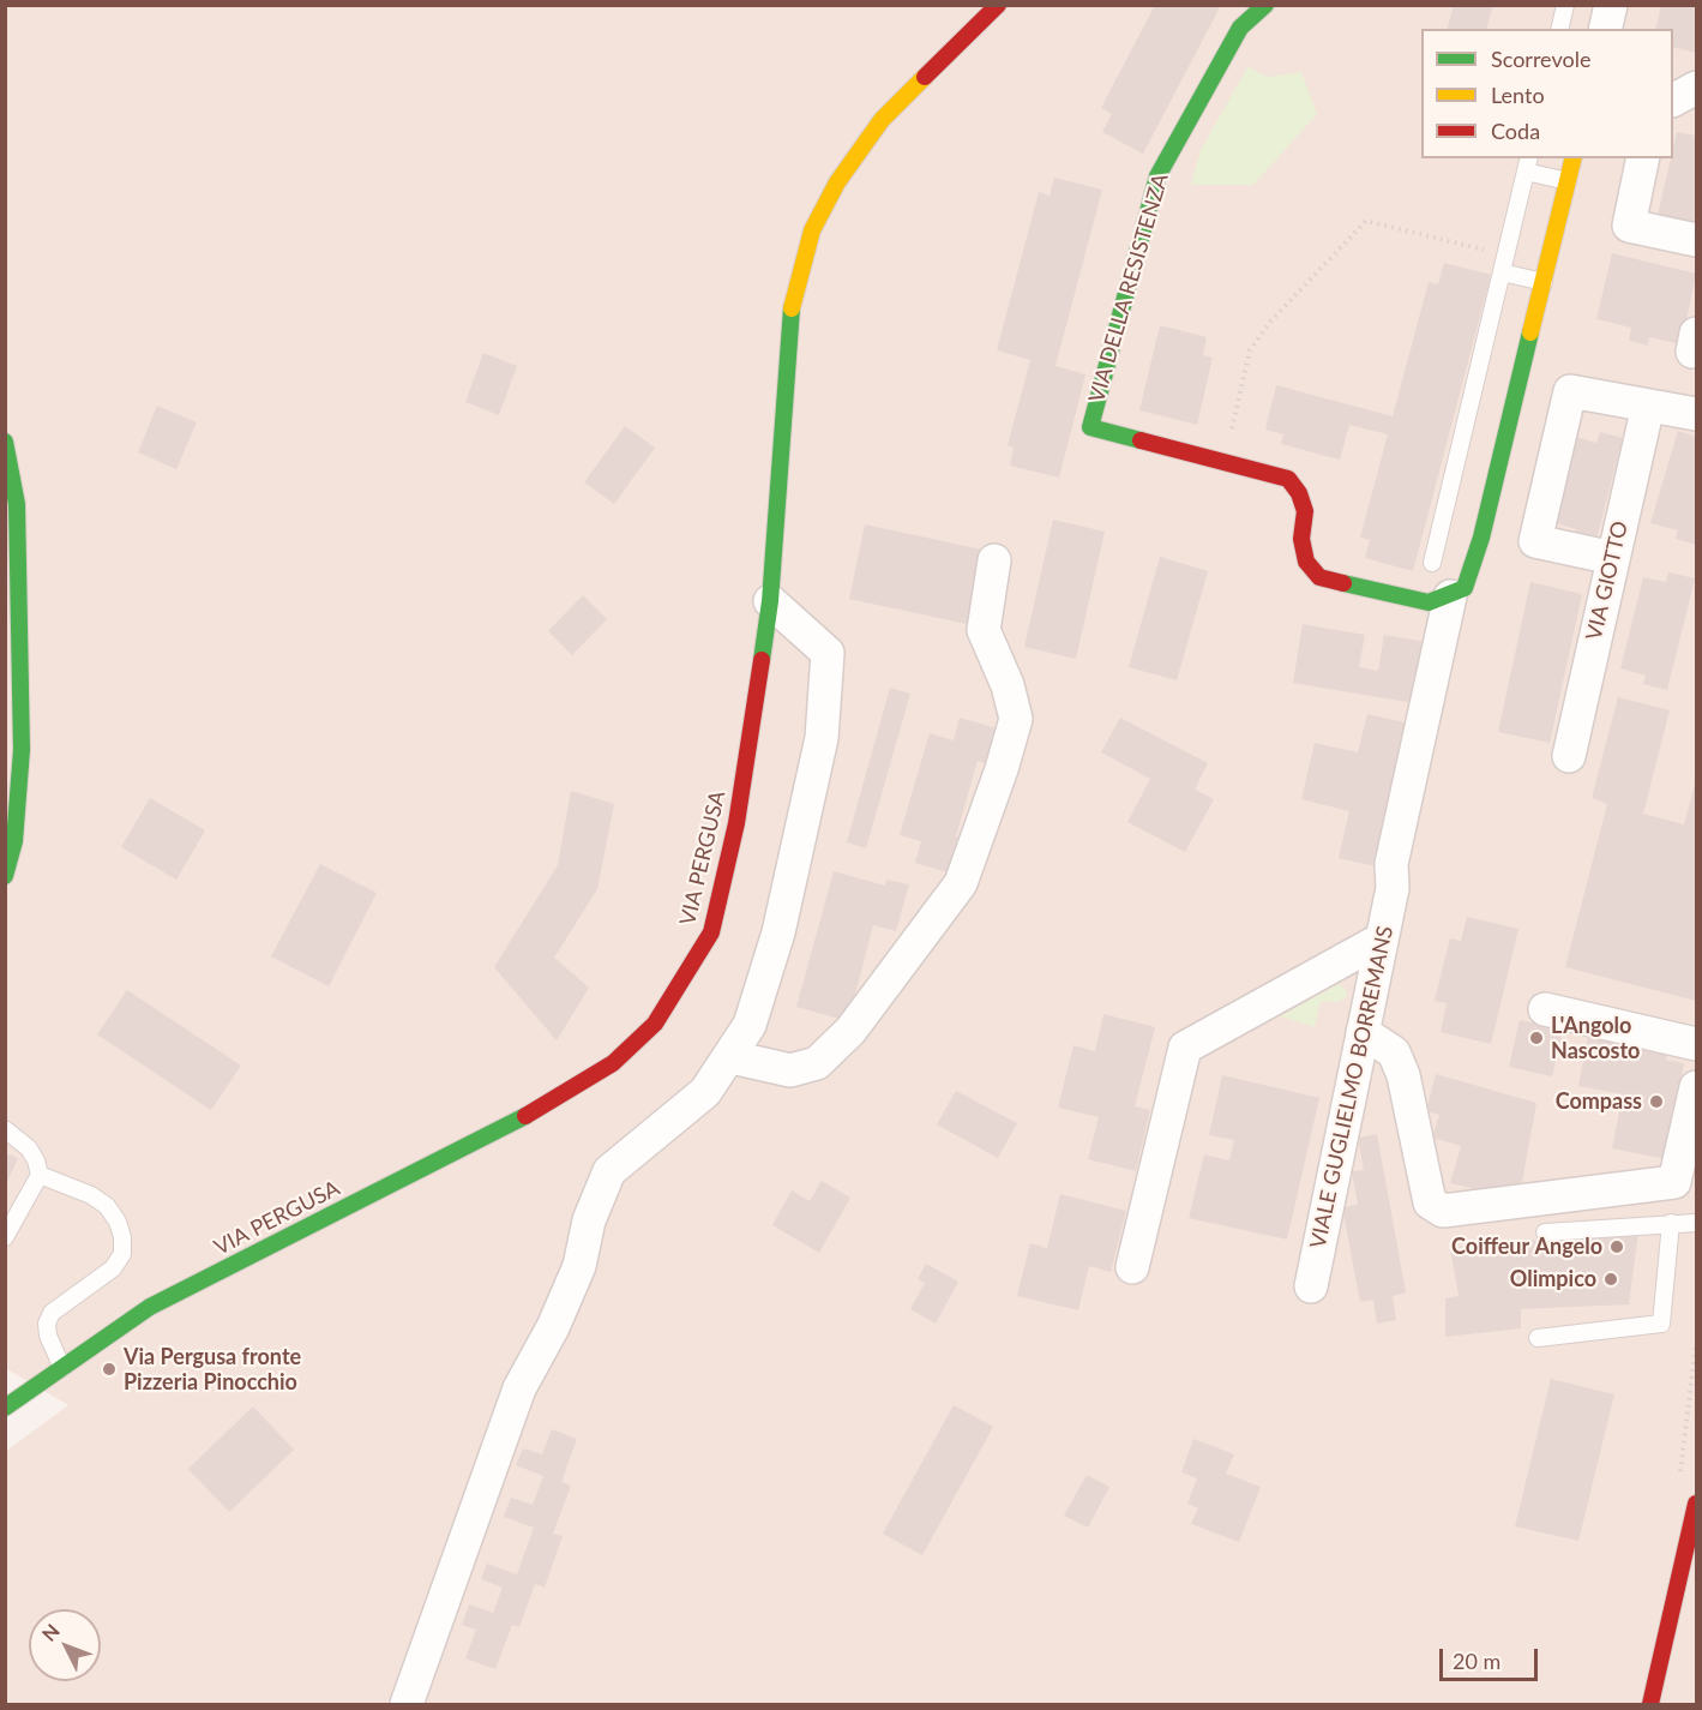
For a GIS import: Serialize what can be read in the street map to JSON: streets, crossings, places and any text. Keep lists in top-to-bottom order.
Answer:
{
  "streets": {
    "main road": ["VIA DELLA RESISTENZA", "VIA PERGUSA"],
    "street": ["VIA GIOTTO", "VIALE GUGLIELMO BORREMANS"]
  },
  "crossings": [
    ["VIA DELLA RESISTENZA", "VIALE GUGLIELMO BORREMANS"]
  ],
  "places": [
    "L'Angolo Nascosto",
    "Compass",
    "Coiffeur Angelo",
    "Olimpico",
    "Via Pergusa fronte Pizzeria Pinocchio"
  ],
  "legend": ["Scorrevole", "Lento", "Coda"],
  "scale_bar": "20 m",
  "north": "top left"
}
